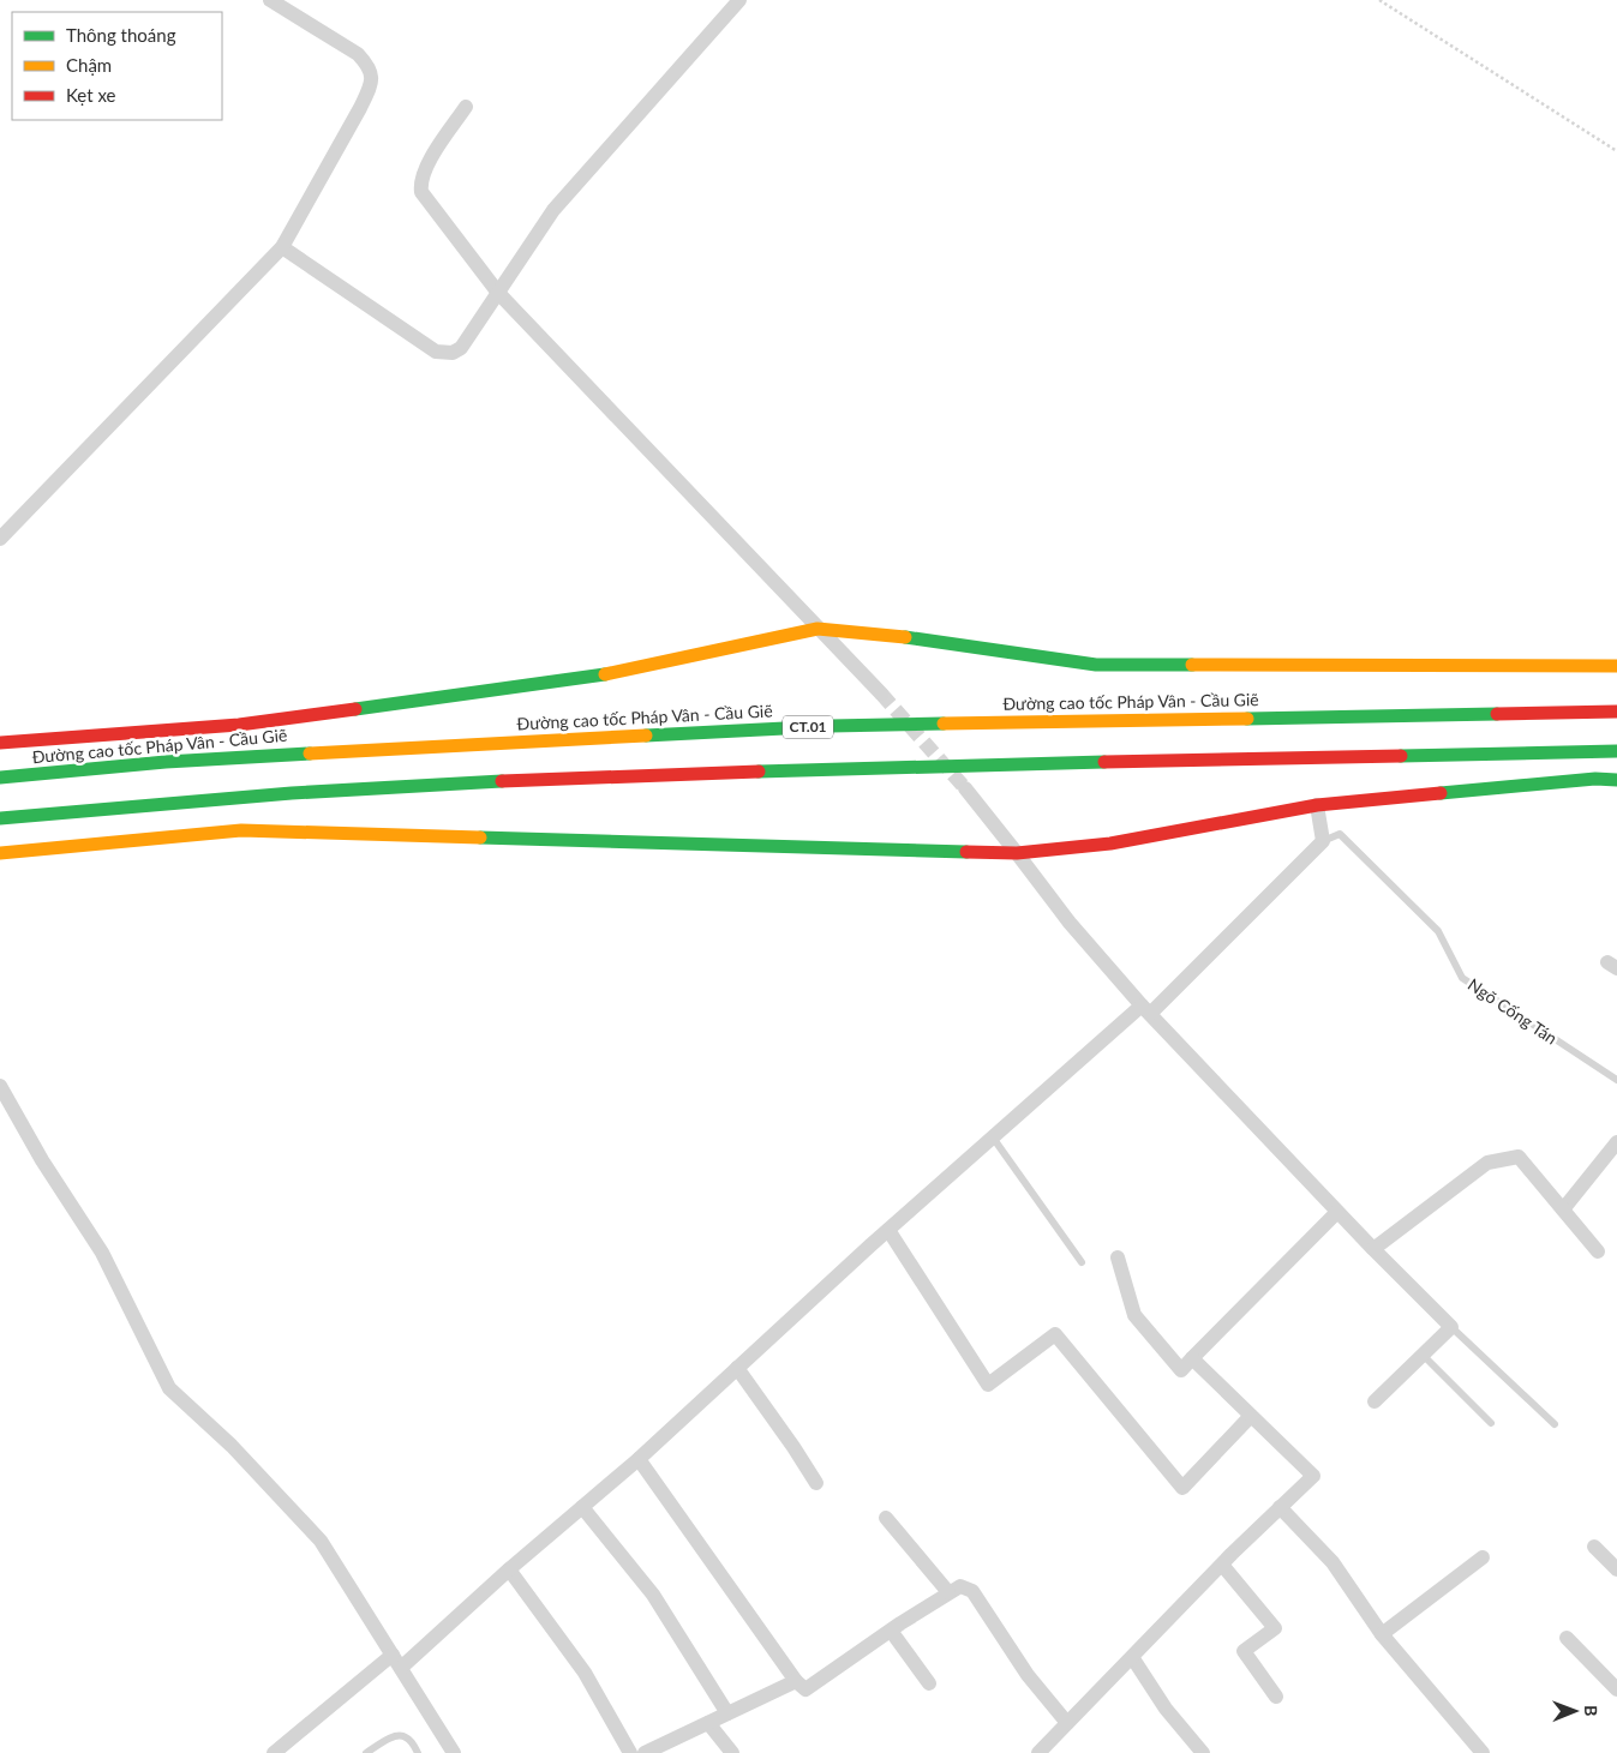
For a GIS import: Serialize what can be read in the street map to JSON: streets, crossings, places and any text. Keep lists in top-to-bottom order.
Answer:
{
  "streets": {
    "main road": ["Đường cao tốc Pháp Vân - Cầu Giẽ", "CT.01"],
    "lane": ["Ngõ Cống Tán"]
  },
  "legend": ["Thông thoáng", "Chậm", "Kẹt xe"],
  "north": "right"
}
